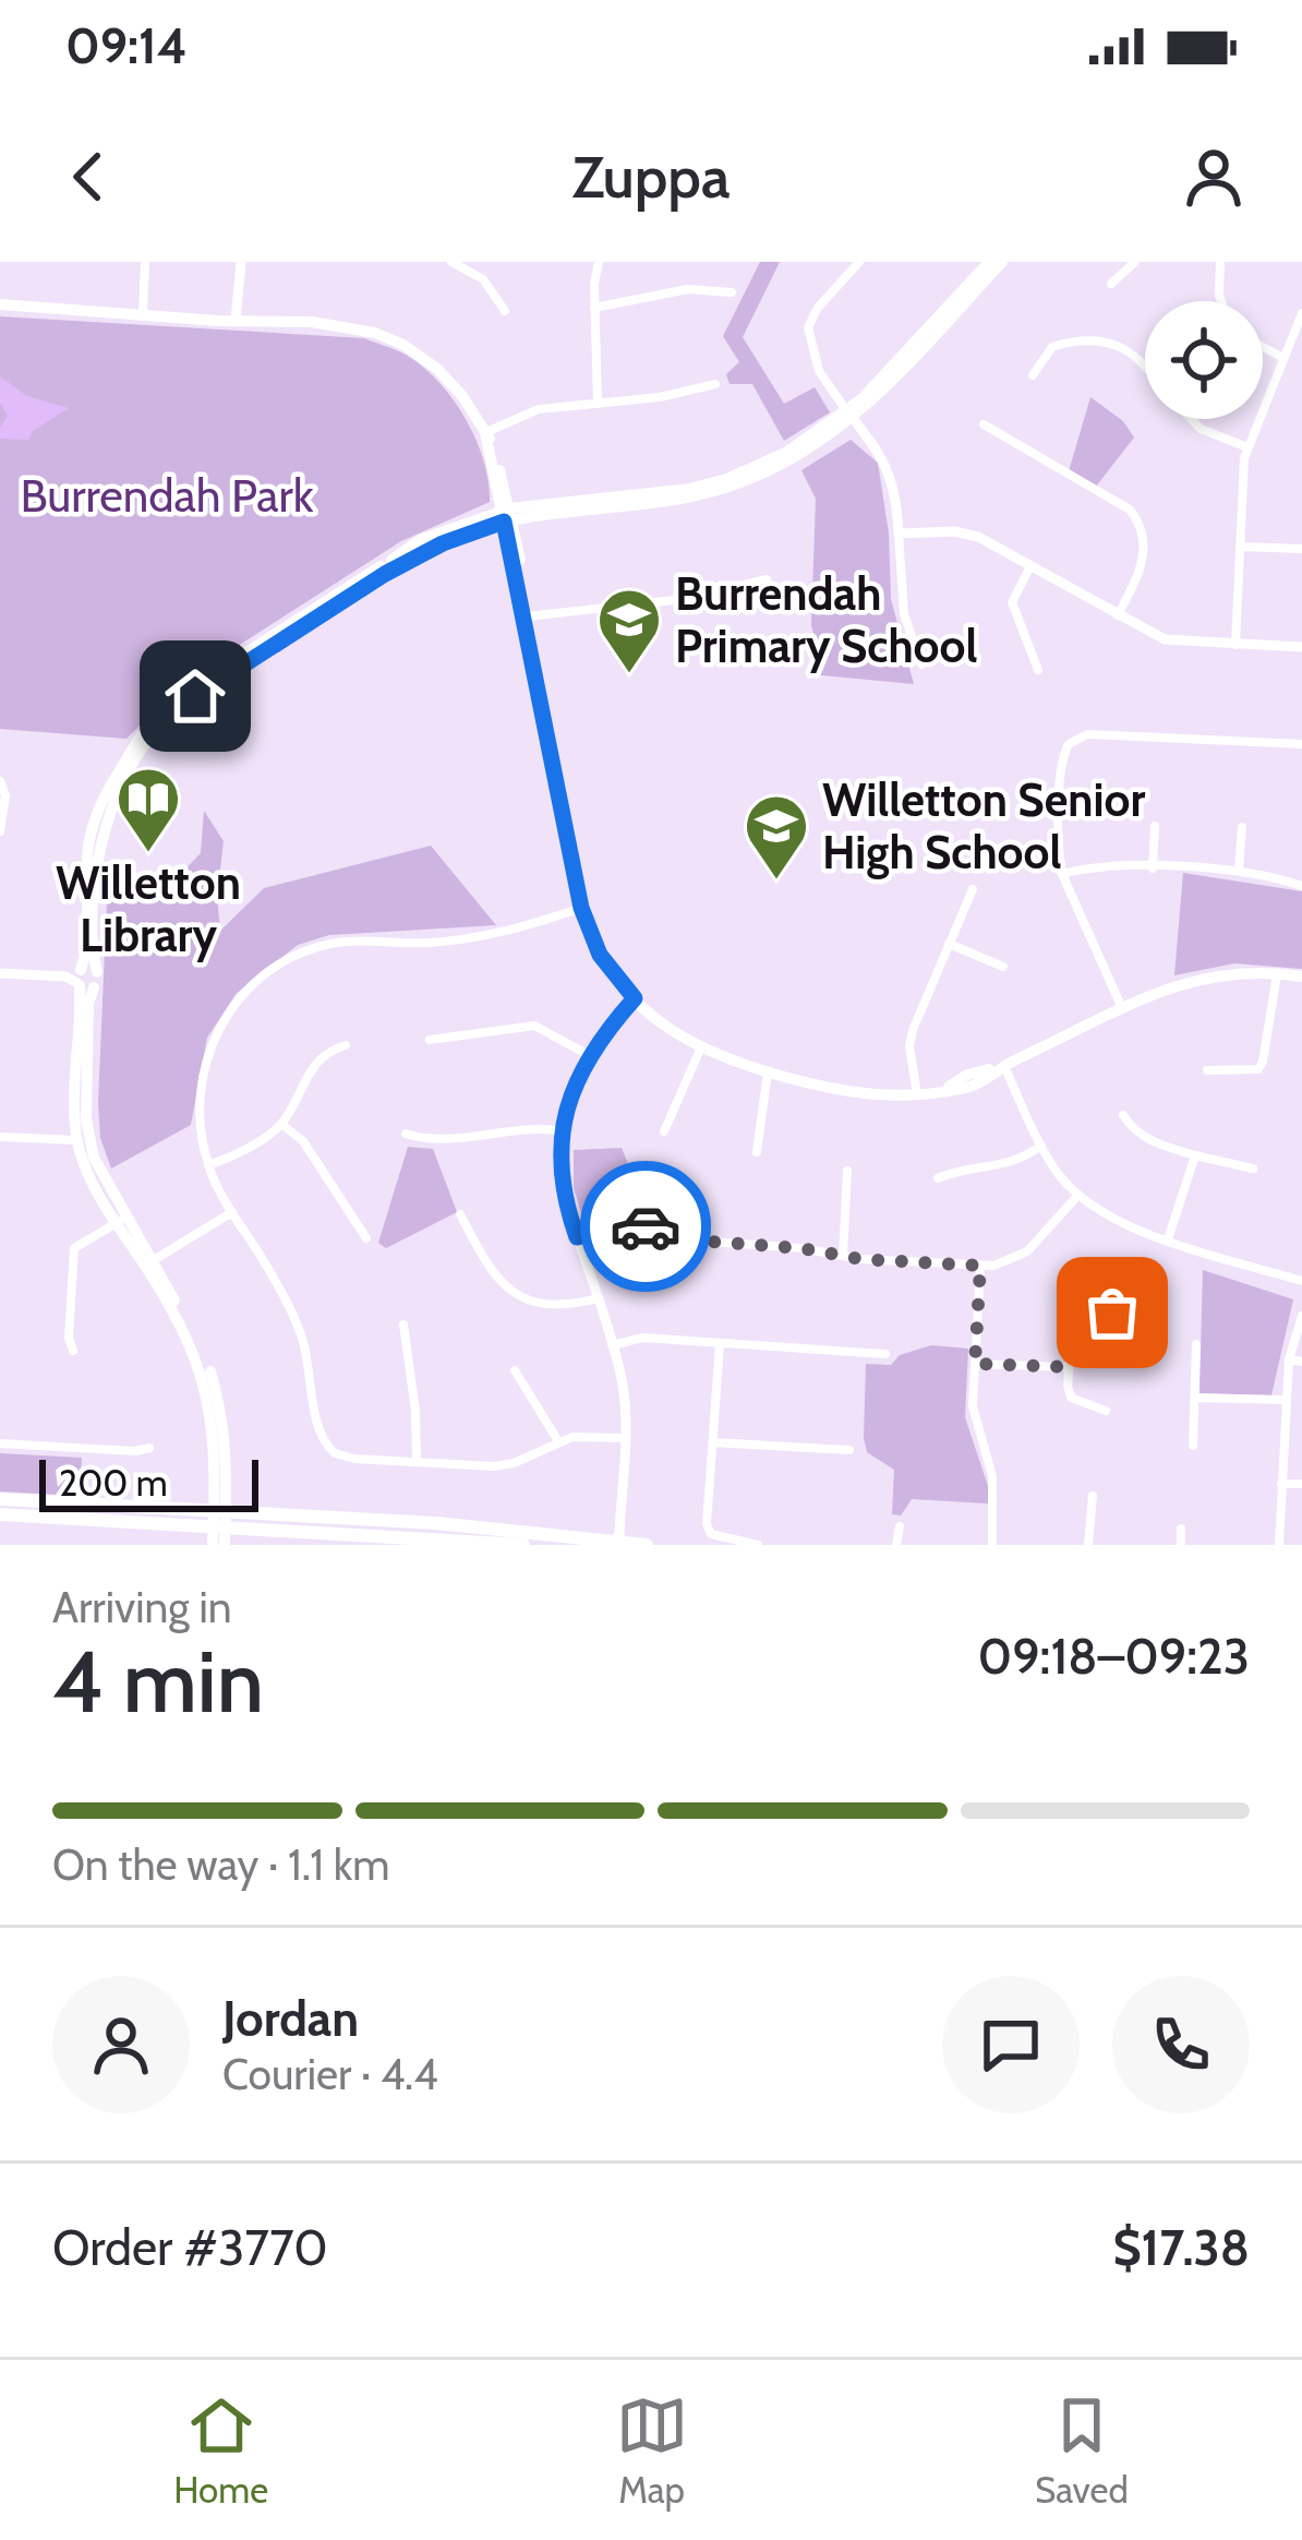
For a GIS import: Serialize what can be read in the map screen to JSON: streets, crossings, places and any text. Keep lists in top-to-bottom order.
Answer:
{
  "parks": ["Burrendah Park"],
  "places": {
    "school or university": ["Burrendah Primary School", "Willetton Senior High School"],
    "library": ["Willetton Library"]
  },
  "scale_bar": "200 m",
  "page": {
    "status": "09:14",
    "header": "Zuppa",
    "scale": "200 m",
    "heading": ["4 min", "Arriving in", "09:18–09:23"],
    "panel": [
      "Jordan",
      "Courier · 4.4",
      "Order #3770",
      "$17.38"
    ],
    "bar": "On the way · 1.1 km",
    "tabs": ["Home", "Map", "Saved"]
  }
}
